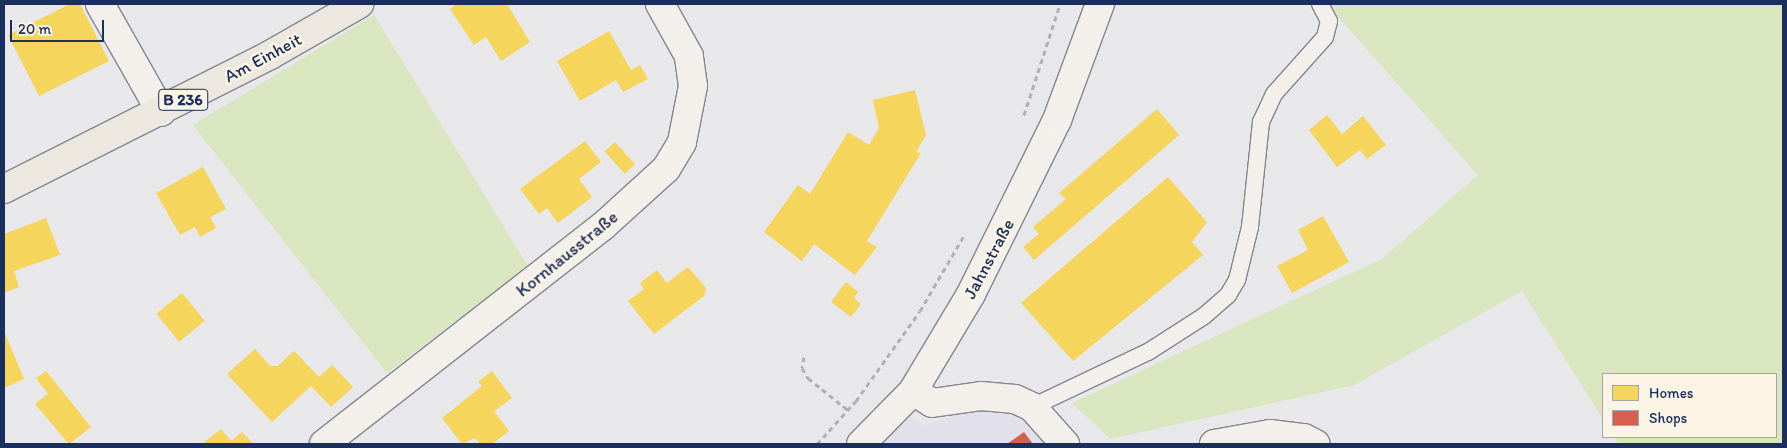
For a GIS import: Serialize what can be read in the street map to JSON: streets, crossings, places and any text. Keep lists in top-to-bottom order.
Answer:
{
  "streets": {
    "main road": ["Am Einheit", "B 236"],
    "street": ["Kornhausstraße", "Jahnstraße"]
  },
  "legend": ["Homes", "Shops"],
  "scale_bar": "20 m"
}
